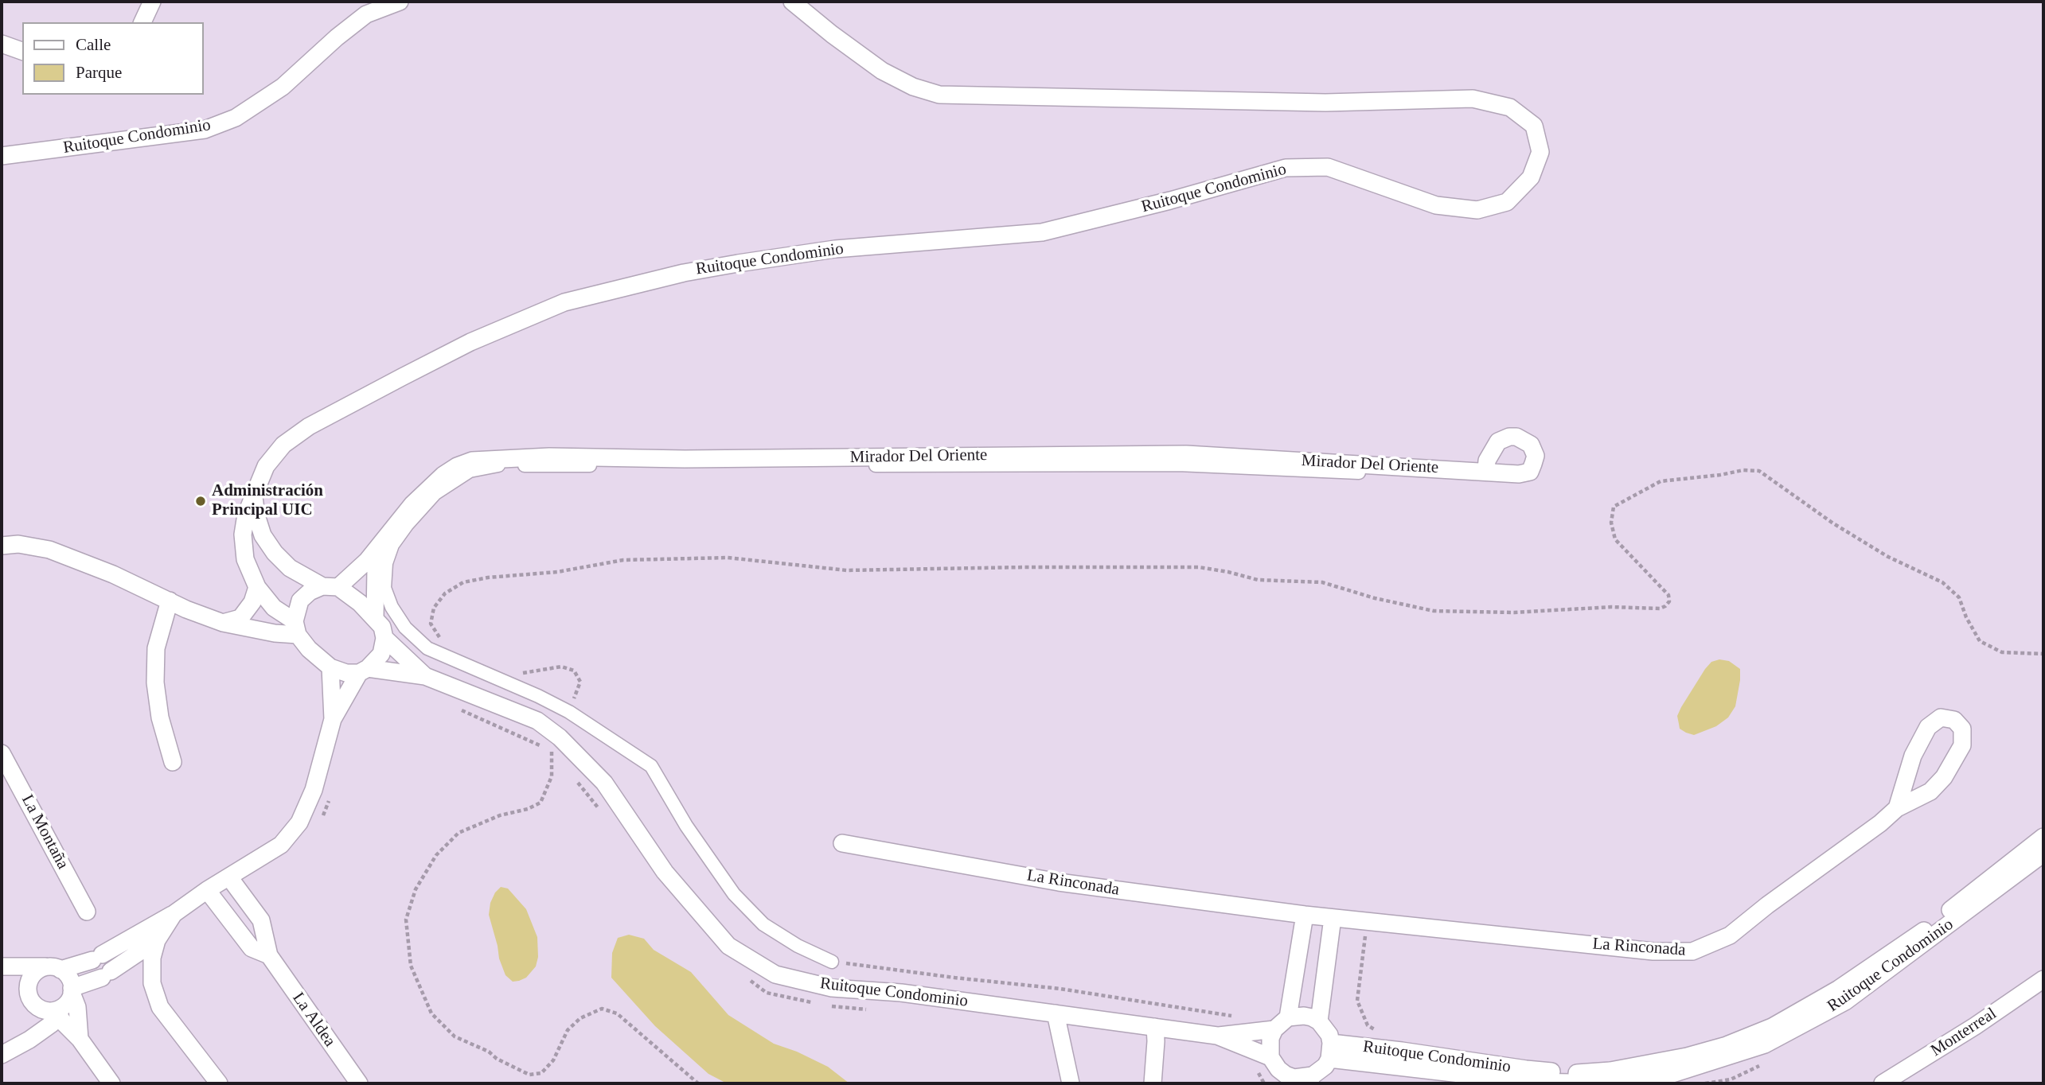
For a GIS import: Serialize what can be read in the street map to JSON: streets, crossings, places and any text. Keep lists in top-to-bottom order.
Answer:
{
  "streets": {
    "street": [
      "Ruitoque Condominio",
      "Mirador Del Oriente",
      "La Montaña",
      "La Rinconada",
      "La Aldea",
      "Monterreal"
    ]
  },
  "crossings": [
    ["Ruitoque Condominio", "Mirador Del Oriente"]
  ],
  "places": ["Administración Principal UIC"],
  "legend": ["Calle", "Parque"]
}
